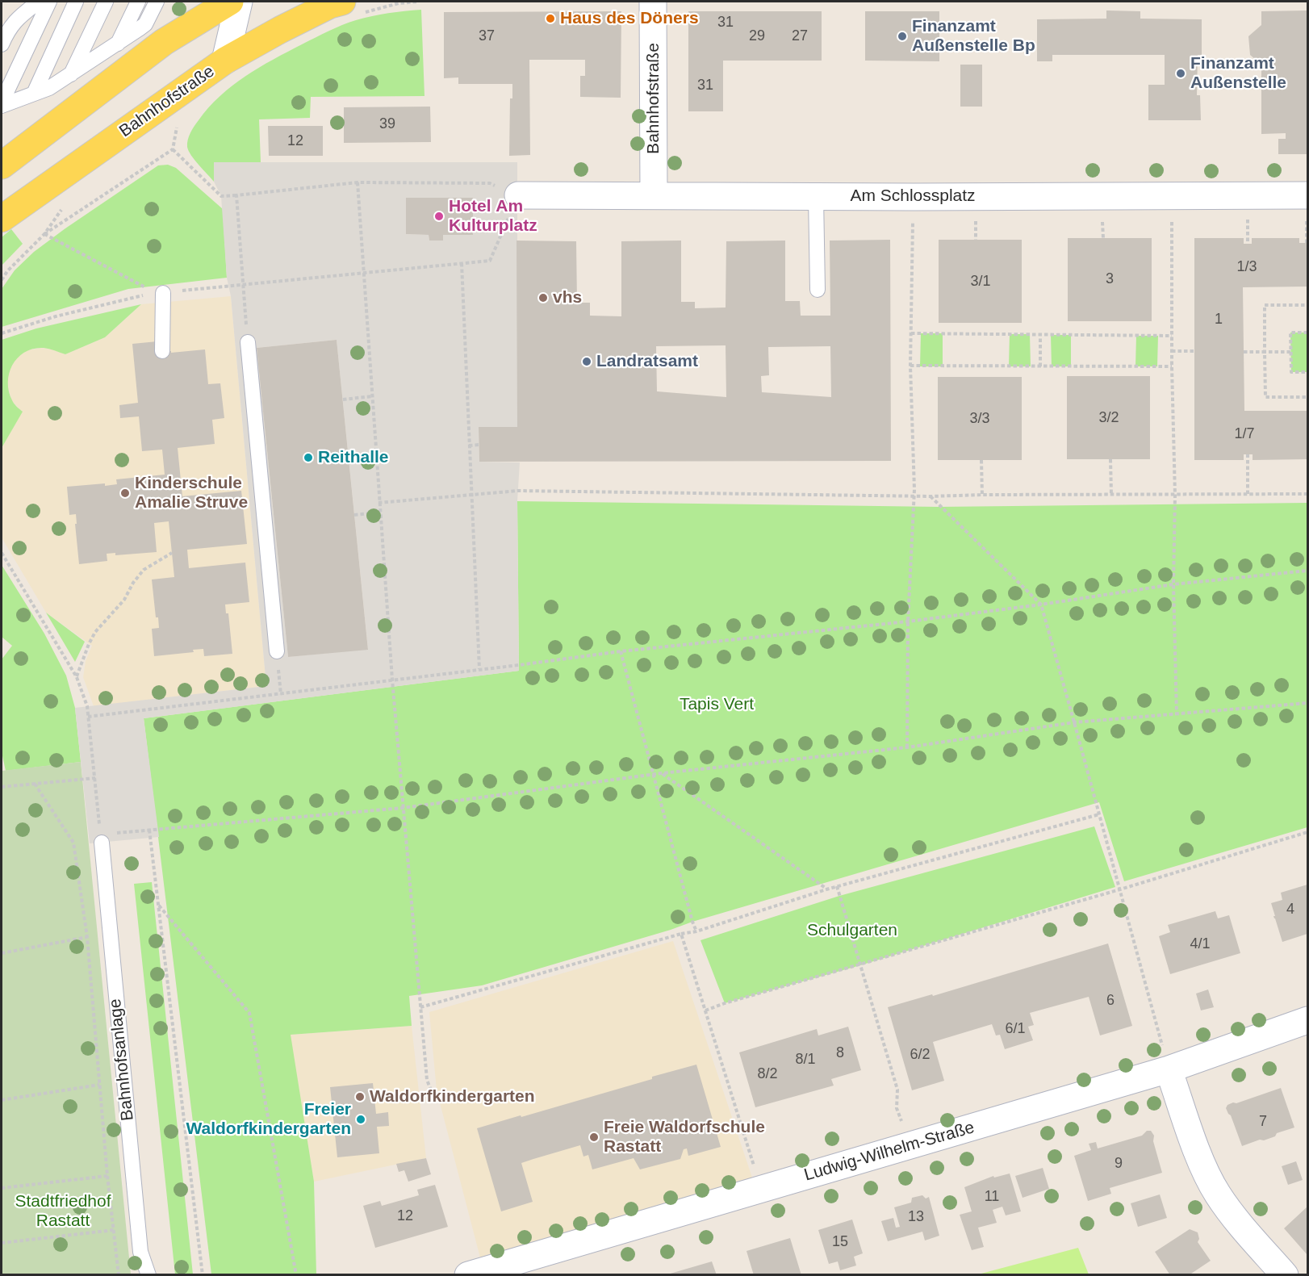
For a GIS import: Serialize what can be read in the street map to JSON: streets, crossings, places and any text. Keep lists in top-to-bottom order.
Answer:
{
  "streets": {
    "main road": ["Bahnhofstraße"],
    "street": ["Am Schlossplatz", "Ludwig-Wilhelm-Straße"],
    "lane": ["Bahnhofsanlage"]
  },
  "crossings": [
    ["Bahnhofstraße", "Am Schlossplatz"]
  ],
  "parks": ["Tapis Vert", "Schulgarten", "Stadtfriedhof Rastatt"],
  "places": [
    "Haus des Döners",
    "Finanzamt Außenstelle Bp",
    "Finanzamt Außenstelle",
    "Hotel Am Kulturplatz",
    "vhs",
    "Landratsamt",
    "Reithalle",
    "Kinderschule Amalie Struve",
    "Waldorfkindergarten",
    "Freier Waldorfkindergarten",
    "Freie Waldorfschule Rastatt"
  ],
  "house_numbers": [
    "31",
    "37",
    "29",
    "27",
    "31",
    "39",
    "12",
    "1/3",
    "3",
    "3/1",
    "1",
    "3/2",
    "3/3",
    "1/7",
    "4",
    "4/1",
    "6",
    "6/1",
    "8",
    "6/2",
    "8/1",
    "8/2",
    "7",
    "9",
    "11",
    "12",
    "13",
    "15"
  ]
}
